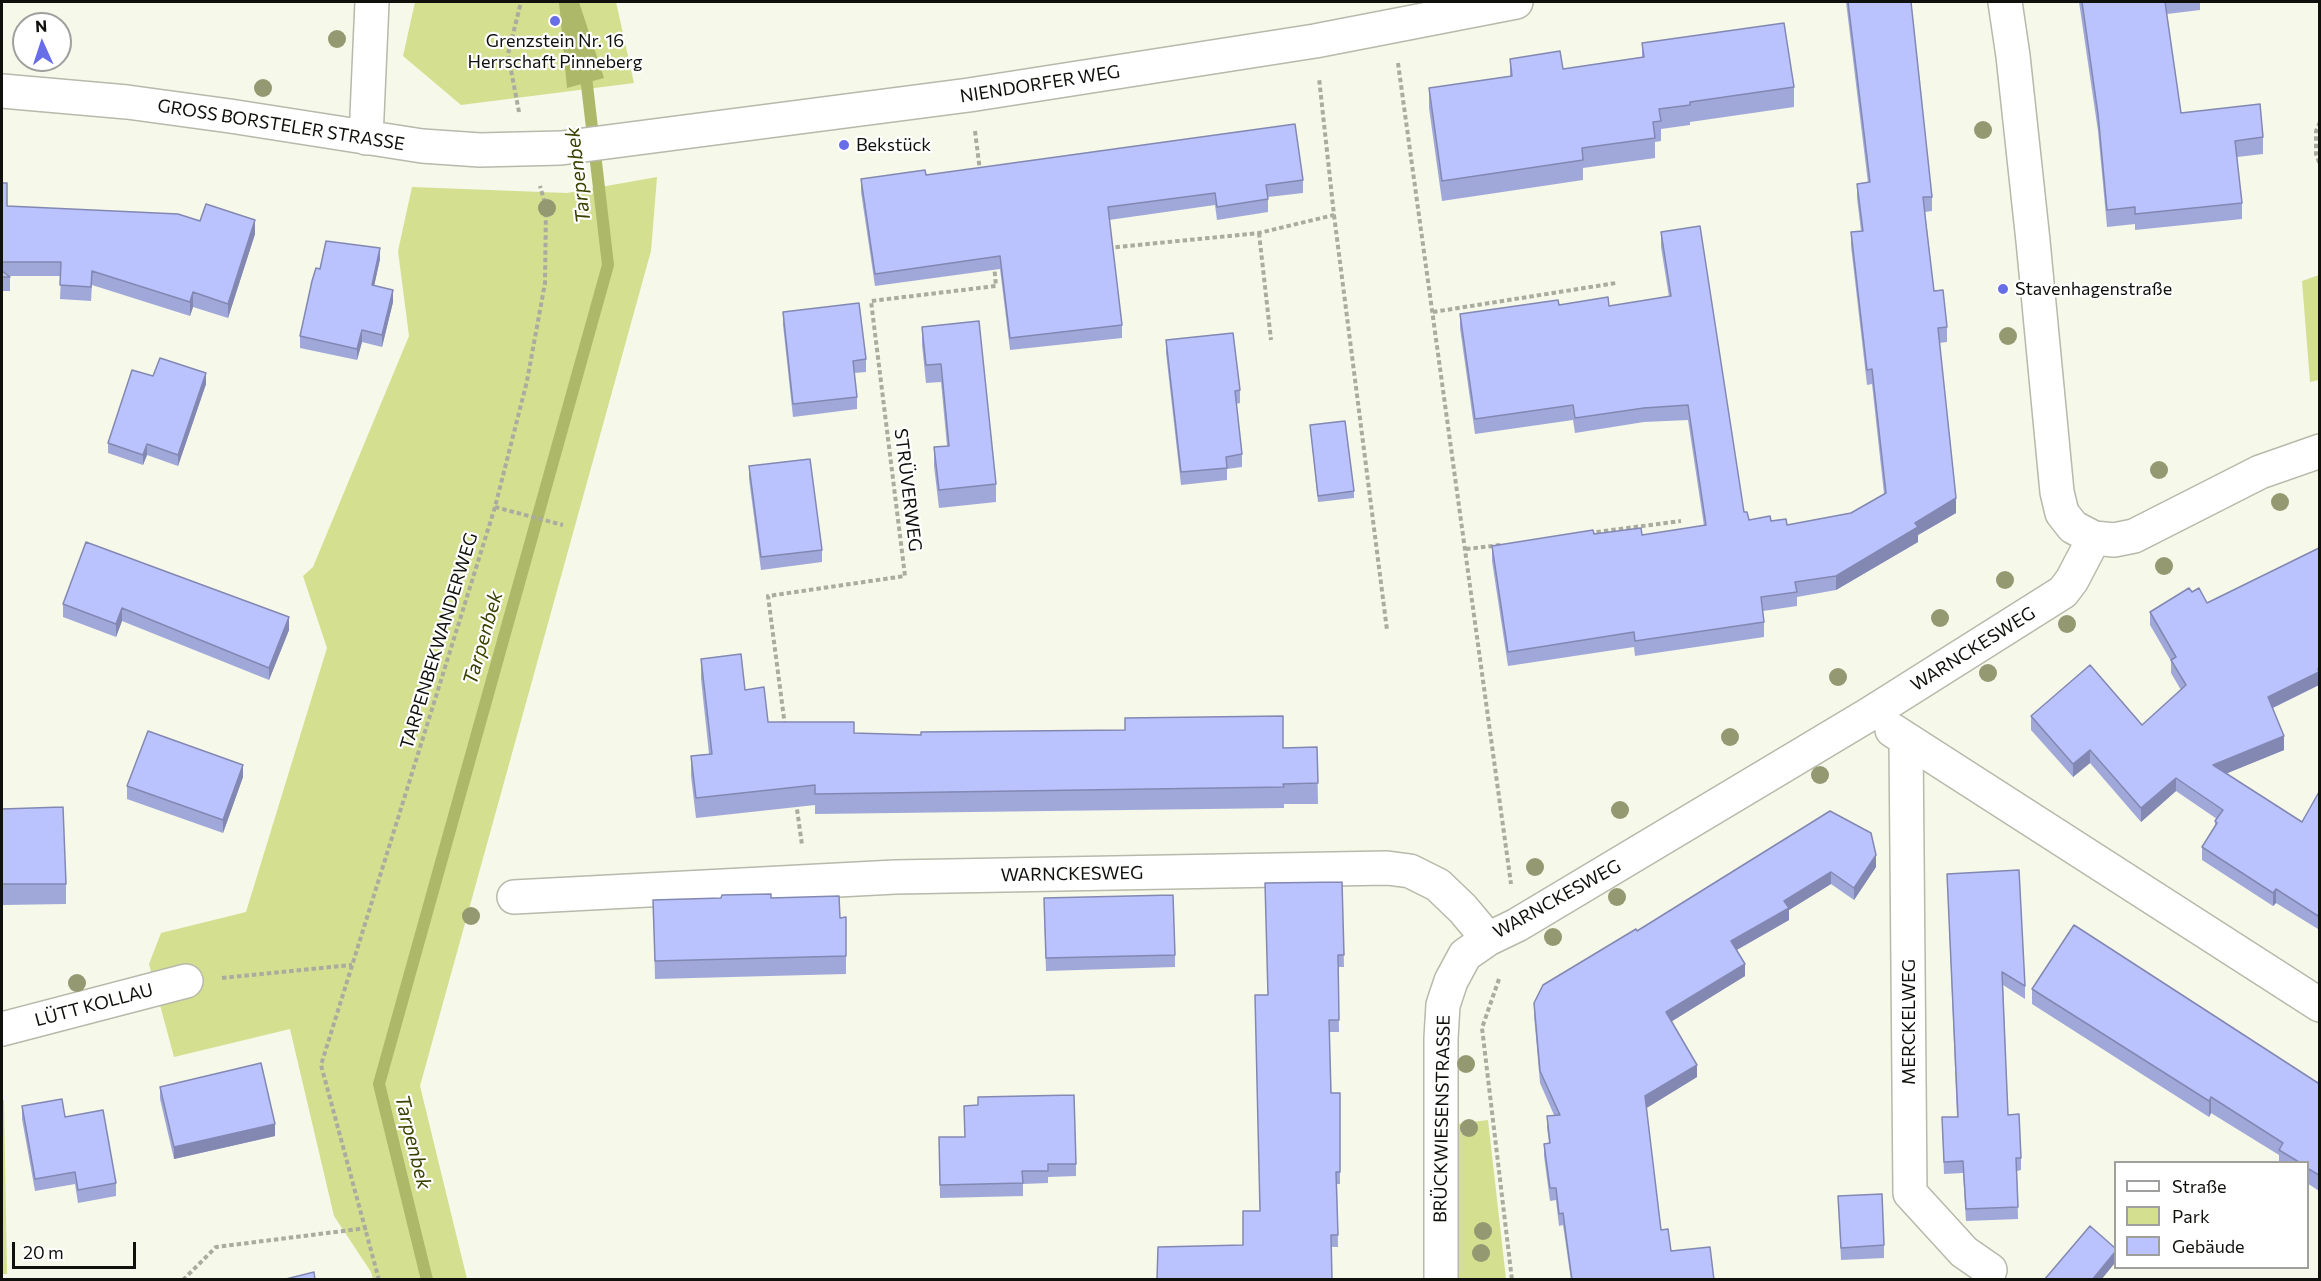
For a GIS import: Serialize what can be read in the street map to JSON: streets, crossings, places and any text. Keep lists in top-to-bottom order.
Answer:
{
  "streets": {
    "street": [
      "NIENDORFER WEG",
      "GROSS BORSTELER STRASSE",
      "WARNCKESWEG",
      "LÜTT KOLLAU",
      "MERCKELWEG",
      "BRÜCKWIESENSTRASSE"
    ],
    "path": ["STRÜVERWEG", "TARPENBEKWANDERWEG"]
  },
  "crossings": [
    ["NIENDORFER WEG", "GROSS BORSTELER STRASSE"],
    ["GROSS BORSTELER STRASSE", "TARPENBEKWANDERWEG"],
    ["WARNCKESWEG", "BRÜCKWIESENSTRASSE"]
  ],
  "water": ["Tarpenbek"],
  "places": ["Grenzstein Nr. 16 Herrschaft Pinneberg", "Bekstück", "Stavenhagenstraße"],
  "legend": ["Straße", "Park", "Gebäude"],
  "scale_bar": "20 m",
  "north": "top"
}
